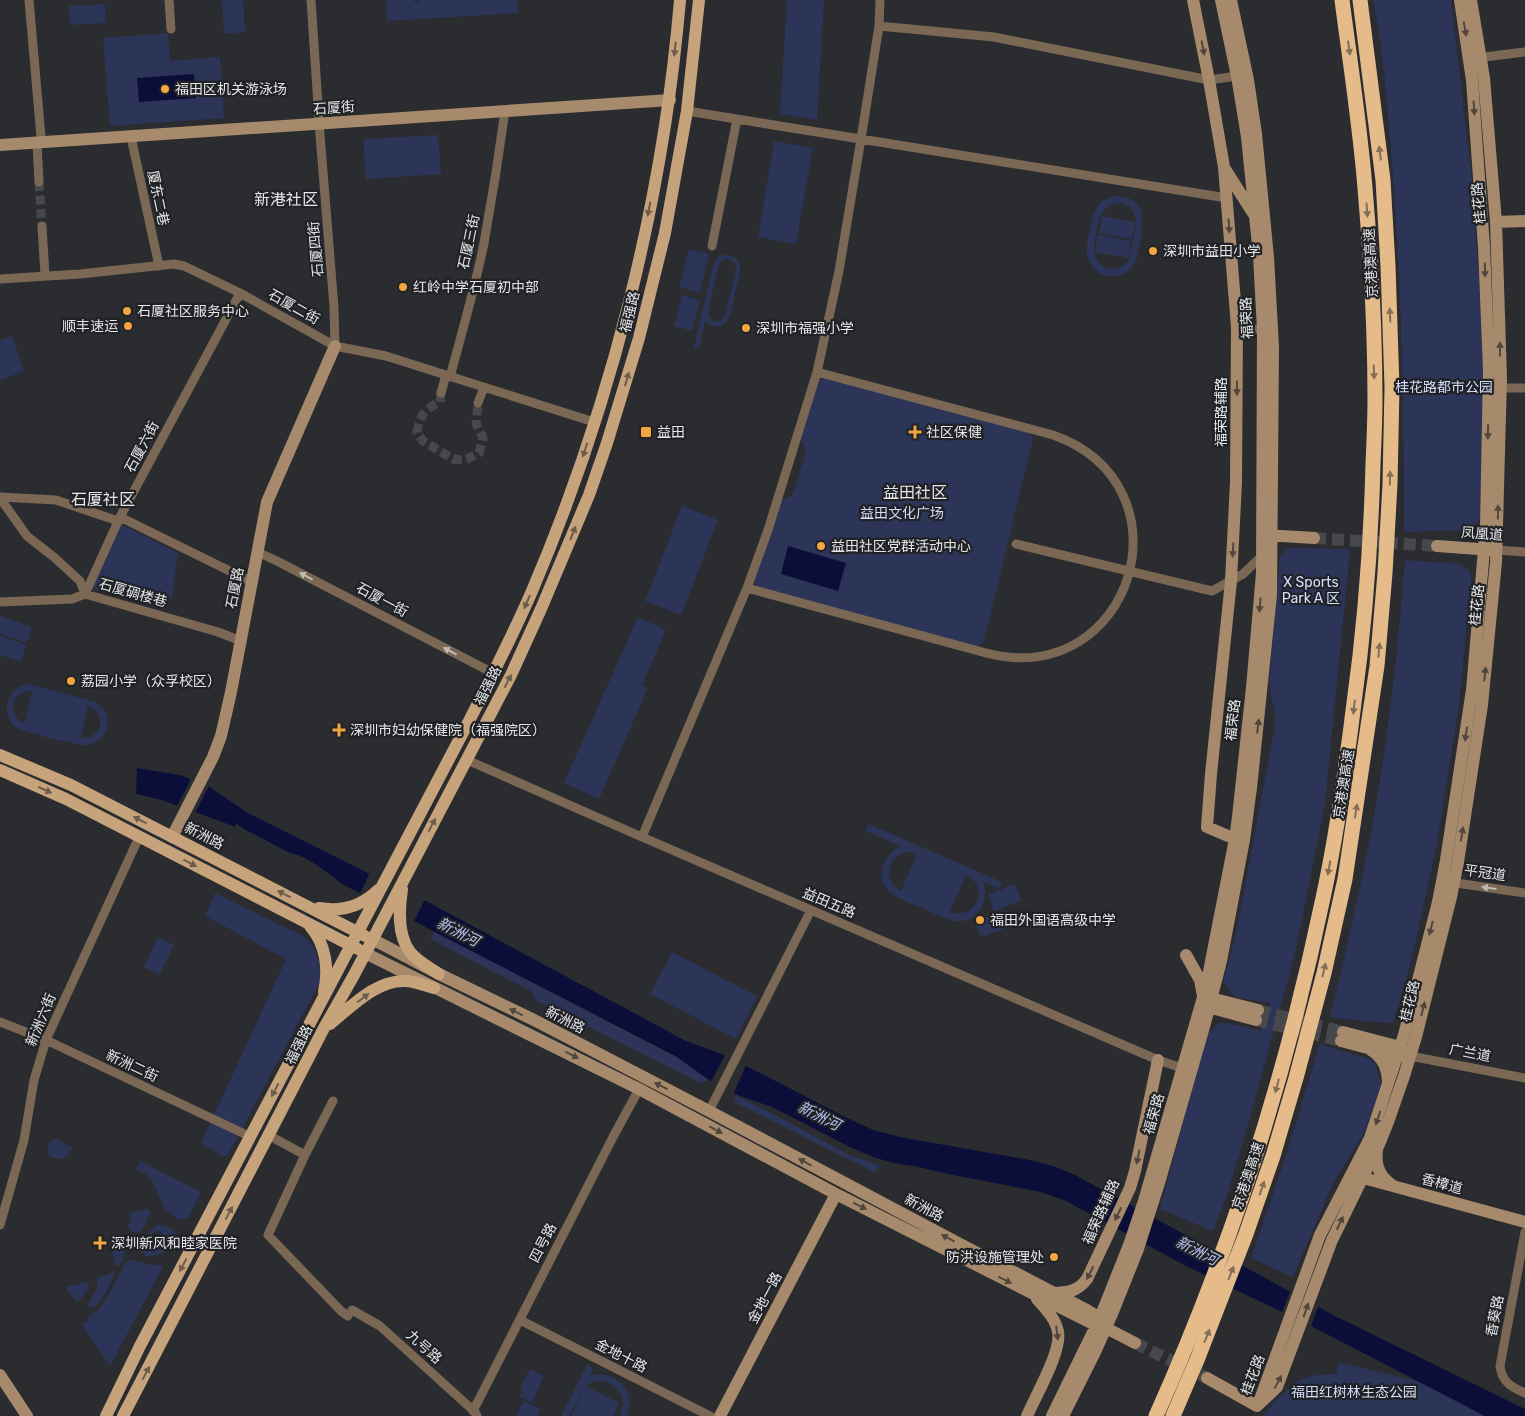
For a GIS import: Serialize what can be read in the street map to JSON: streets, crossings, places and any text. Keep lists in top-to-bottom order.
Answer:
{
  "streets": {
    "highway": ["京港澳高速"],
    "main road": [
      "石厦街",
      "桂花路",
      "福强路",
      "福荣路",
      "福荣路辅路",
      "凤凰道",
      "石厦路",
      "新洲路",
      "香樟道",
      "金地一路"
    ],
    "street": [
      "厦东二巷",
      "石厦三街",
      "石厦四街",
      "石厦二街",
      "石厦六街",
      "石厦碉楼巷",
      "石厦一街",
      "平冠道",
      "益田五路",
      "新洲六街",
      "广兰道",
      "新洲二街",
      "四号路",
      "香葵路",
      "九号路",
      "金地十路"
    ]
  },
  "crossings": [
    ["石厦街", "厦东二巷"],
    ["石厦街", "石厦三街"],
    ["石厦街", "石厦四街"],
    ["石厦街", "福强路"],
    ["厦东二巷", "石厦二街"],
    ["桂花路", "凤凰道"],
    ["桂花路", "平冠道"],
    ["桂花路", "广兰道"],
    ["桂花路", "香樟道"],
    ["石厦三街", "石厦二街"],
    ["石厦四街", "石厦二街"],
    ["石厦四街", "石厦路"],
    ["石厦二街", "福强路"],
    ["石厦二街", "石厦六街"],
    ["石厦二街", "石厦路"],
    ["福强路", "石厦一街"],
    ["福强路", "新洲路"],
    ["福强路", "益田五路"],
    ["福强路", "新洲二街"],
    ["福荣路", "福荣路辅路"],
    ["福荣路", "新洲路"],
    ["福荣路", "益田五路"],
    ["福荣路辅路", "新洲路"],
    ["福荣路辅路", "益田五路"],
    ["石厦六街", "石厦碉楼巷"],
    ["石厦路", "石厦碉楼巷"],
    ["石厦路", "石厦一街"],
    ["石厦路", "新洲路"],
    ["新洲路", "新洲六街"],
    ["新洲路", "四号路"],
    ["新洲路", "金地一路"],
    ["新洲六街", "新洲二街"],
    ["四号路", "九号路"],
    ["四号路", "金地十路"]
  ],
  "one_way": ["福荣路辅路", "石厦一街", "平冠道"],
  "districts": ["新港社区", "益田社区", "石厦社区"],
  "water": ["新洲河"],
  "parks": [
    "桂花路都市公园",
    "益田文化广场",
    "X Sports Park A 区",
    "福田红树林生态公园"
  ],
  "places": {
    "other": [
      "福田区机关游泳场",
      "深圳市益田小学",
      "红岭中学石厦初中部",
      "石厦社区服务中心",
      "顺丰速运",
      "深圳市福强小学",
      "益田社区党群活动中心",
      "荔园小学（众孚校区）",
      "福田外国语高级中学",
      "防洪设施管理处"
    ],
    "transit": ["益田"],
    "health": ["社区保健", "深圳市妇幼保健院（福强院区）", "深圳新风和睦家医院"]
  }
}
